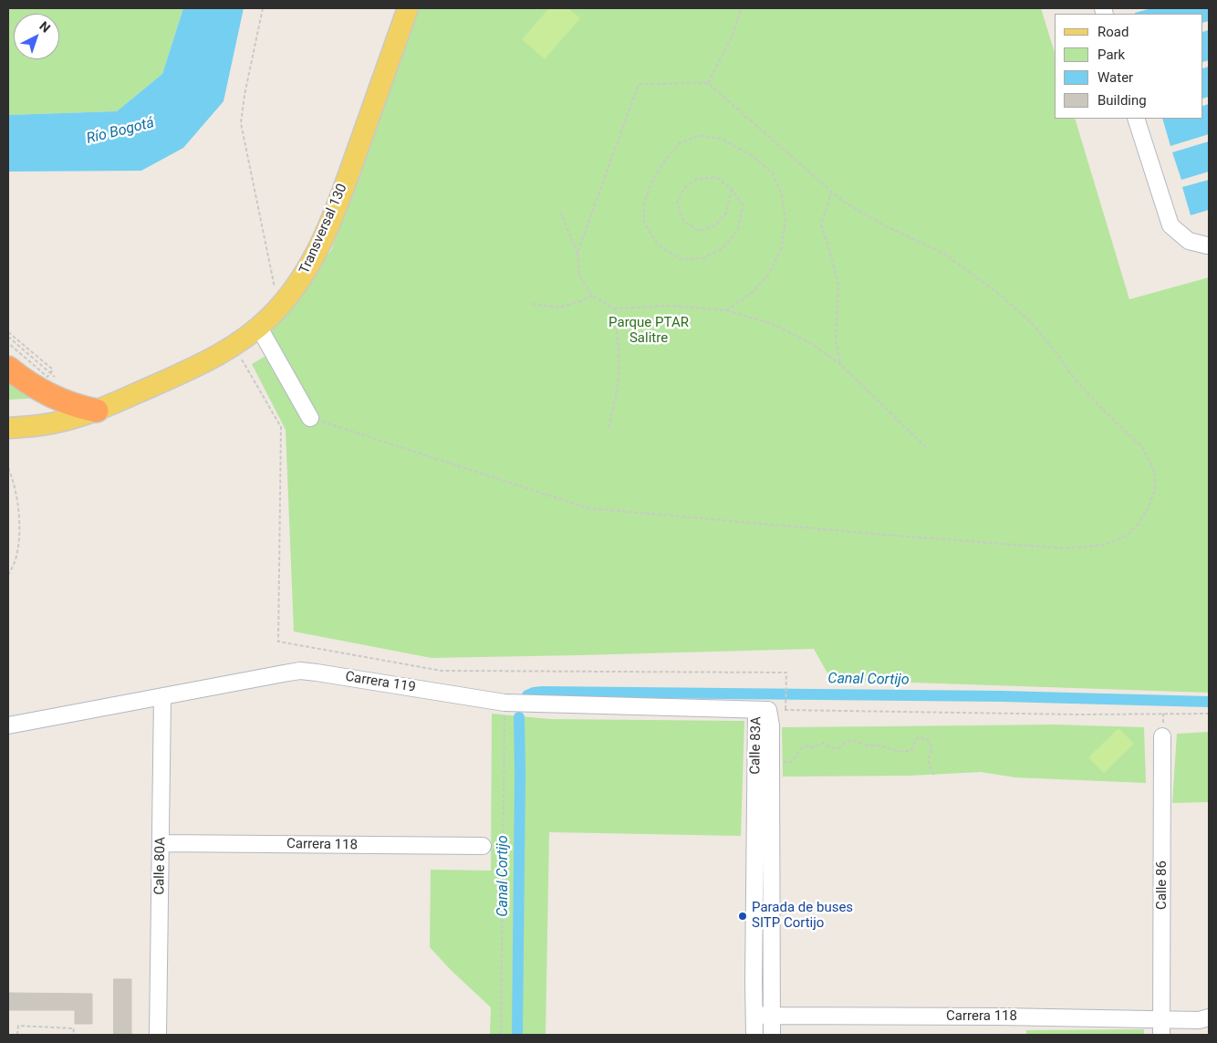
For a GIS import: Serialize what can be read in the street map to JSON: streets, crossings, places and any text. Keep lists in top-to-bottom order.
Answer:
{
  "streets": {
    "main road": ["Transversal 130"],
    "street": [
      "Carrera 119",
      "Calle 83A",
      "Carrera 118",
      "Calle 80A",
      "Calle 86"
    ]
  },
  "crossings": [
    ["Carrera 119", "Calle 83A"],
    ["Carrera 119", "Calle 80A"],
    ["Calle 83A", "Carrera 118"],
    ["Carrera 118", "Calle 80A"],
    ["Carrera 118", "Calle 86"]
  ],
  "water": ["Río Bogotá", "Canal Cortijo"],
  "parks": ["Parque PTAR Salitre"],
  "places": ["Parada de buses SITP Cortijo"],
  "legend": [
    "Road",
    "Park",
    "Water",
    "Building"
  ],
  "north": "top right"
}
